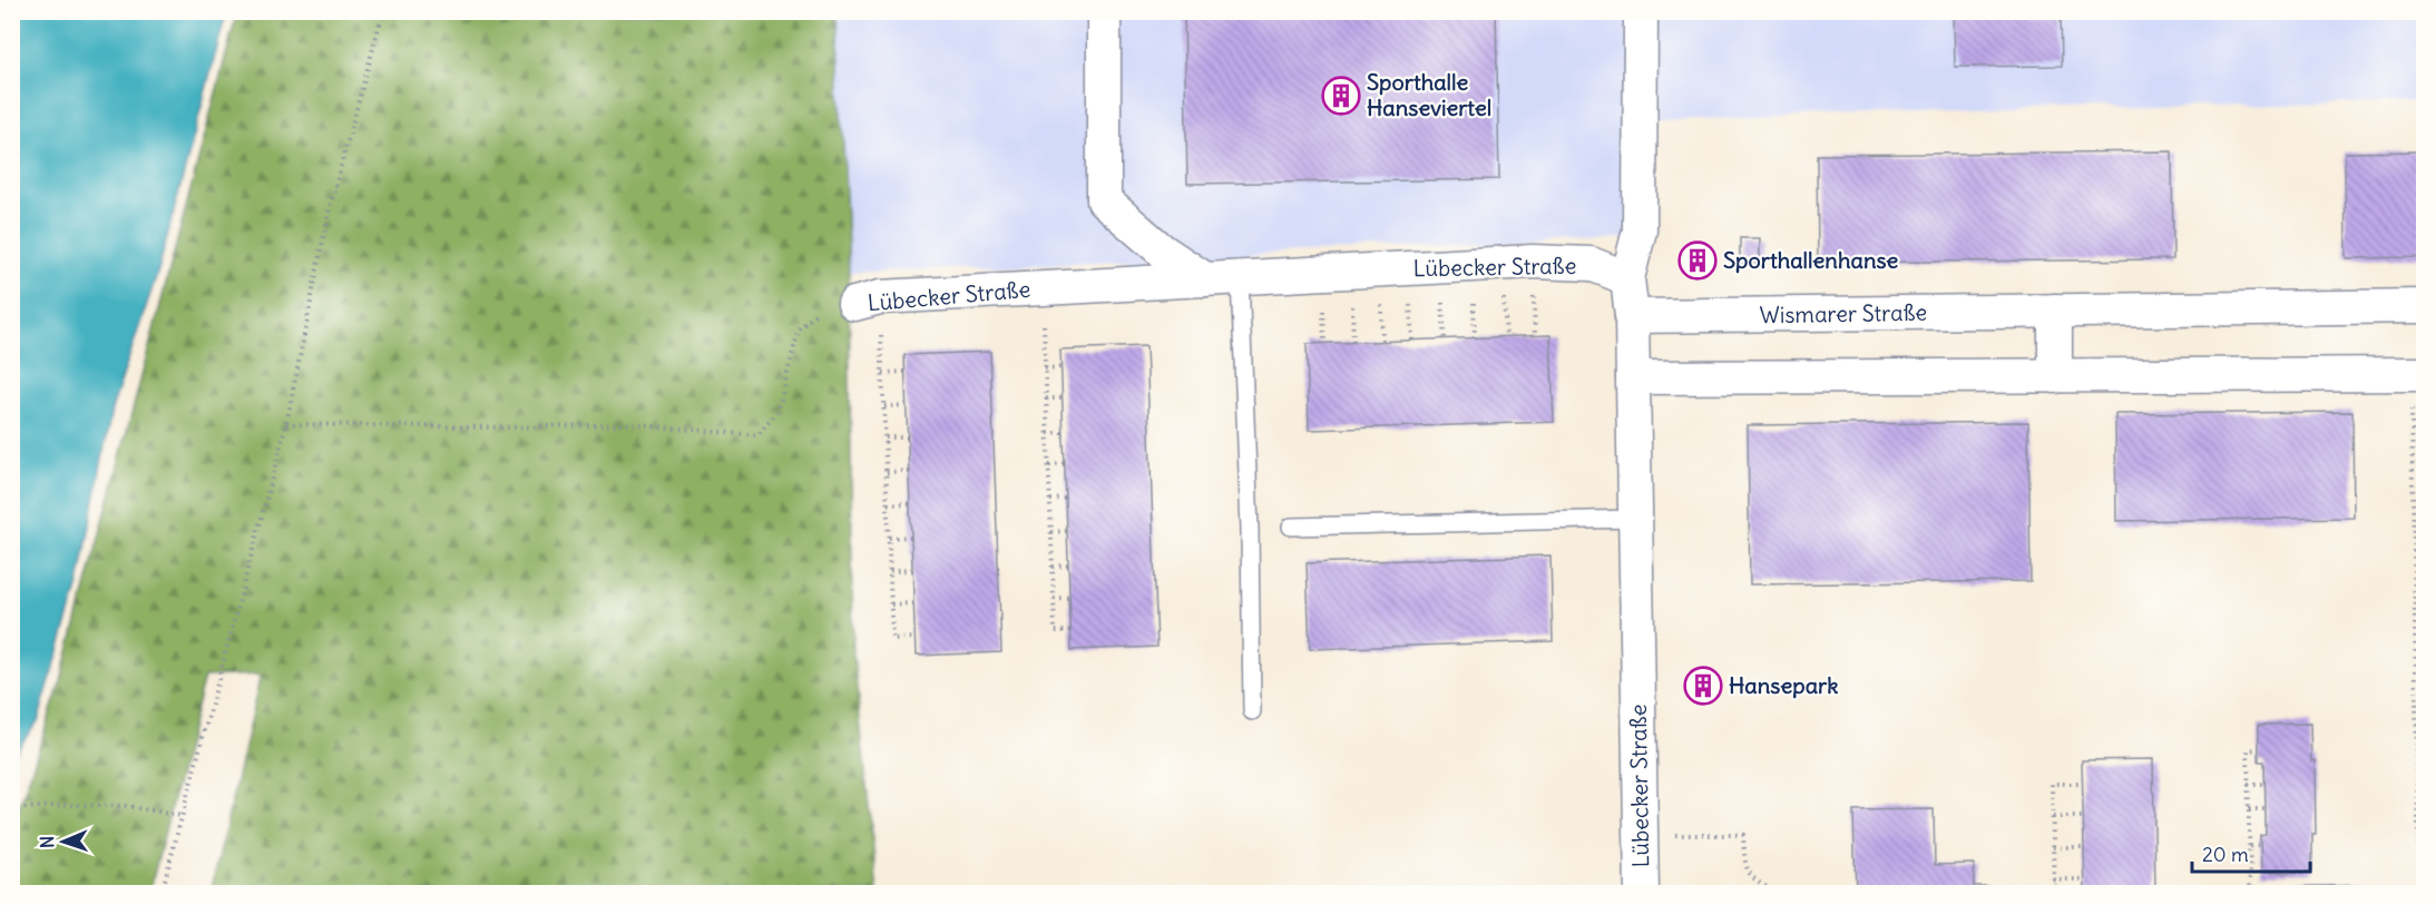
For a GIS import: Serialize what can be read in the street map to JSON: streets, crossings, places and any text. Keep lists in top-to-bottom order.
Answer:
{
  "streets": {
    "street": ["Lübecker Straße", "Wismarer Straße"]
  },
  "crossings": [
    ["Lübecker Straße", "Wismarer Straße"]
  ],
  "places": {
    "building": ["Sporthalle Hanseviertel", "Sporthallenhanse", "Hansepark"]
  },
  "scale_bar": "20 m",
  "north": "left"
}
